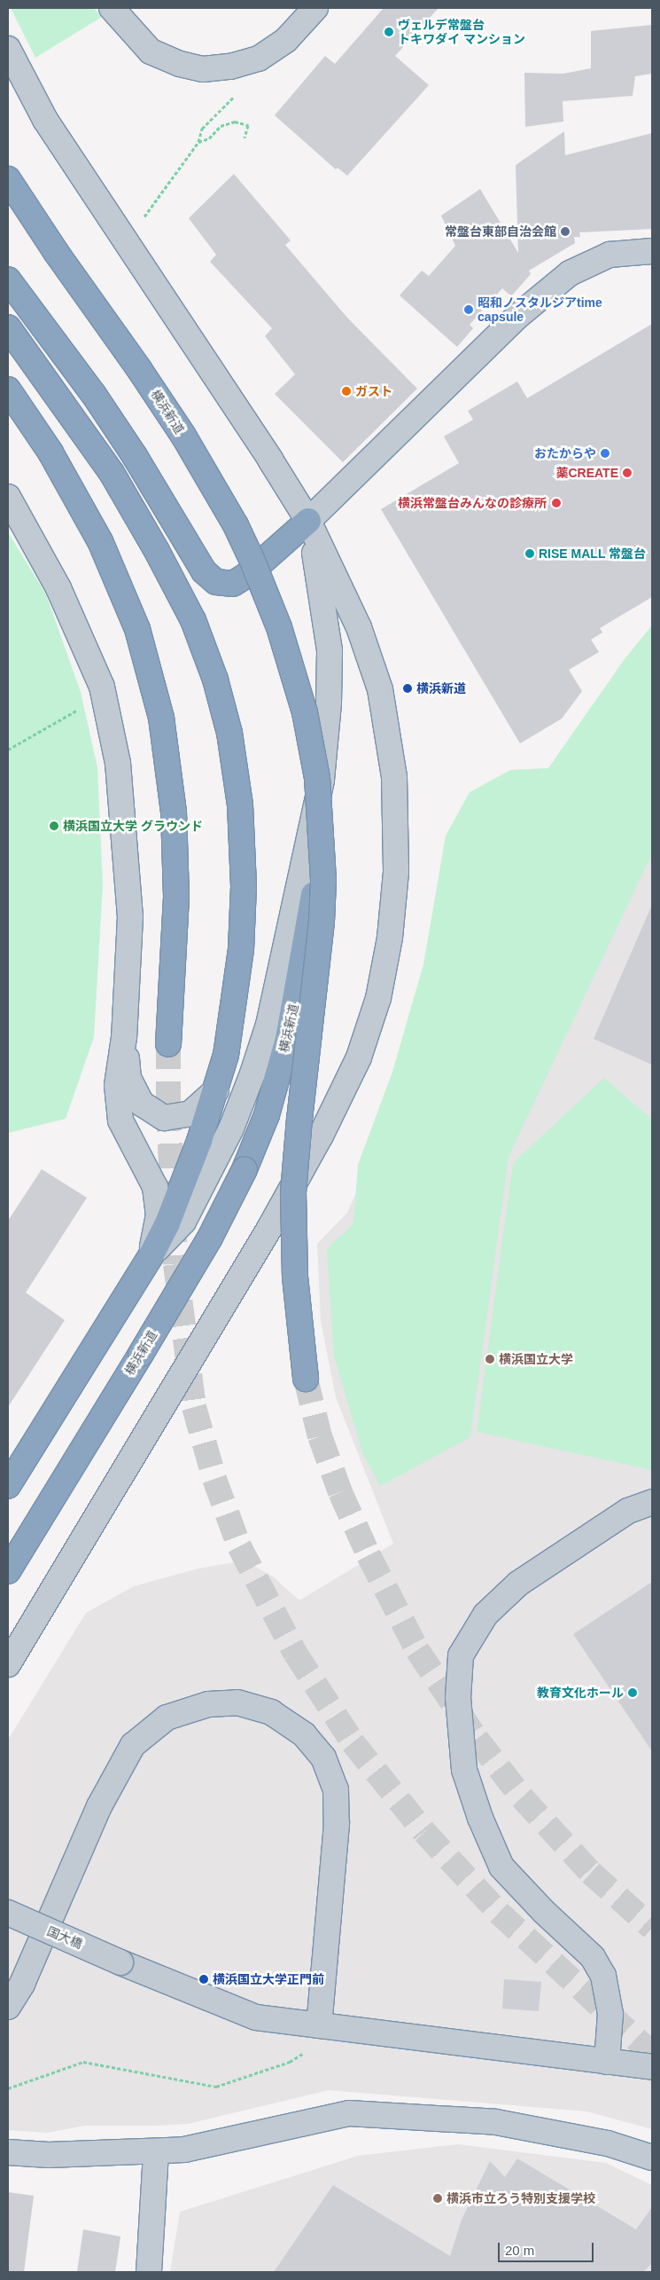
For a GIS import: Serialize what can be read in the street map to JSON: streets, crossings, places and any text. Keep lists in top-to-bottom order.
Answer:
{
  "streets": {
    "highway": ["横浜新道"],
    "street": ["国大橋"]
  },
  "places": [
    "ヴェルデ常盤台 トキワダイ マンション",
    "常盤台東部自治会館",
    "昭和ノスタルジアtime capsule",
    "ガスト",
    "おたからや",
    "薬CREATE",
    "横浜常盤台みんなの診療所",
    "RISE MALL 常盤台",
    "横浜新道",
    "横浜国立大学 グラウンド",
    "横浜国立大学",
    "教育文化ホール",
    "横浜国立大学正門前",
    "横浜市立ろう特別支援学校"
  ],
  "scale_bar": "20 m"
}
